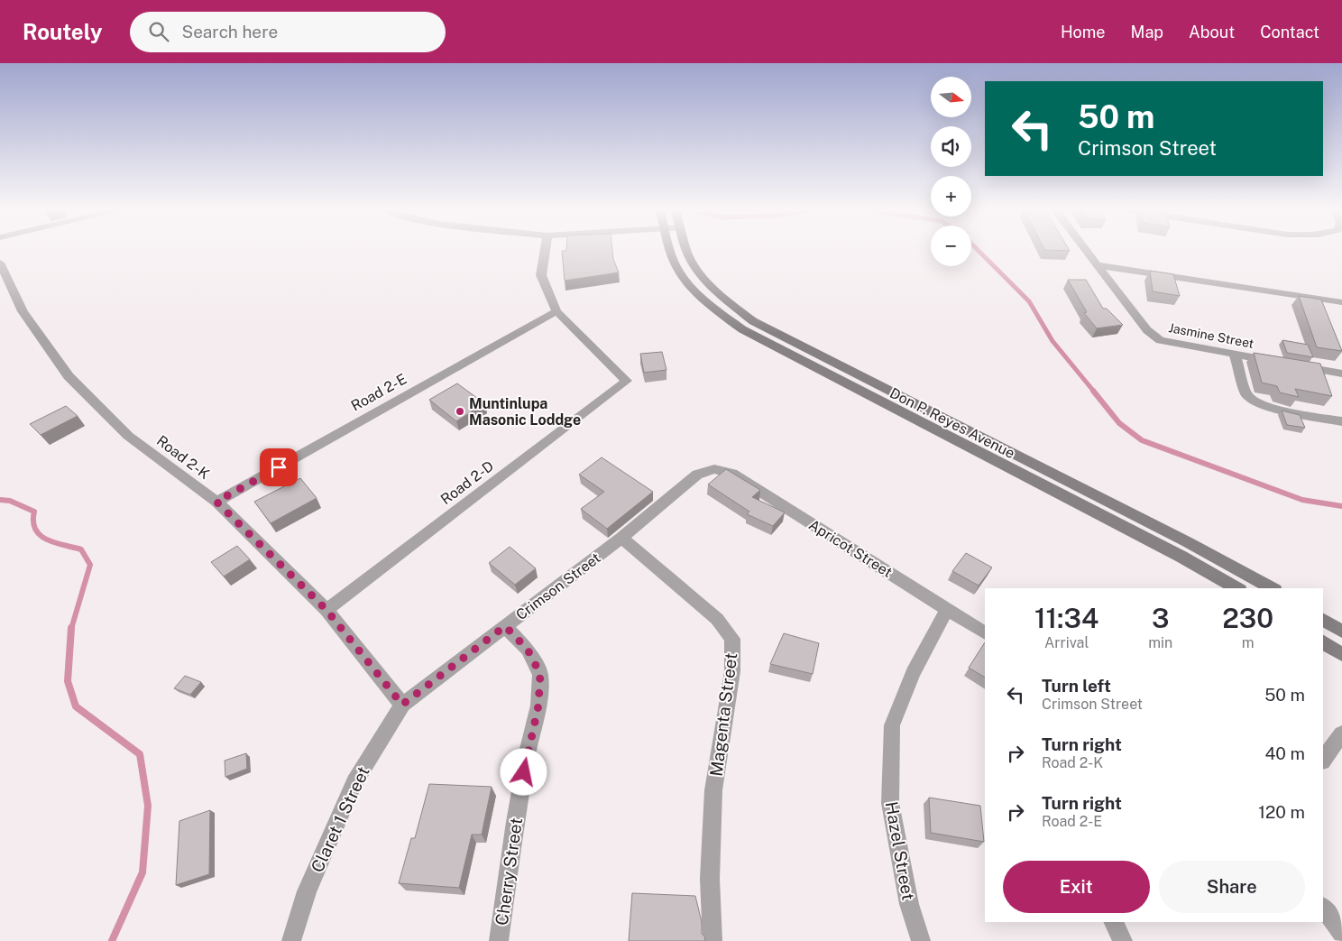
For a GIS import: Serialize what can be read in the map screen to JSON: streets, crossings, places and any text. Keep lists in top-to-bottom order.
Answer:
{
  "streets": {
    "street": [
      "Jasmine Street",
      "Road 2-E",
      "Don P. Reyes Avenue",
      "Road 2-K",
      "Road 2-D",
      "Apricot Street",
      "Crimson Street",
      "Magenta Street",
      "Claret 1 Street",
      "Hazel Street",
      "Cherry Street"
    ]
  },
  "crossings": [
    ["Road 2-E", "Road 2-K"],
    ["Road 2-E", "Road 2-D"],
    ["Road 2-K", "Road 2-D"],
    ["Road 2-K", "Crimson Street"],
    ["Road 2-K", "Claret 1 Street"],
    ["Apricot Street", "Crimson Street"],
    ["Apricot Street", "Hazel Street"],
    ["Crimson Street", "Magenta Street"],
    ["Crimson Street", "Claret 1 Street"],
    ["Crimson Street", "Cherry Street"]
  ],
  "places": ["Muntinlupa Masonic Loddge"],
  "north": "right",
  "page": {
    "header": "Routely",
    "search": "Search here",
    "nav": [
      "Home",
      "Map",
      "About",
      "Contact"
    ],
    "map_buttons": ["+", "−"],
    "turn": ["50 m", "Crimson Street"],
    "eta": [
      "11:34",
      "Arrival",
      "3",
      "min",
      "230",
      "m"
    ],
    "list": [
      {
        "name": "Turn left",
        "note": "Crimson Street",
        "value": "50 m"
      },
      {
        "name": "Turn right",
        "note": "Road 2-K",
        "value": "40 m"
      },
      {
        "name": "Turn right",
        "note": "Road 2-E",
        "value": "120 m"
      }
    ],
    "buttons": ["Exit", "Share"]
  }
}
